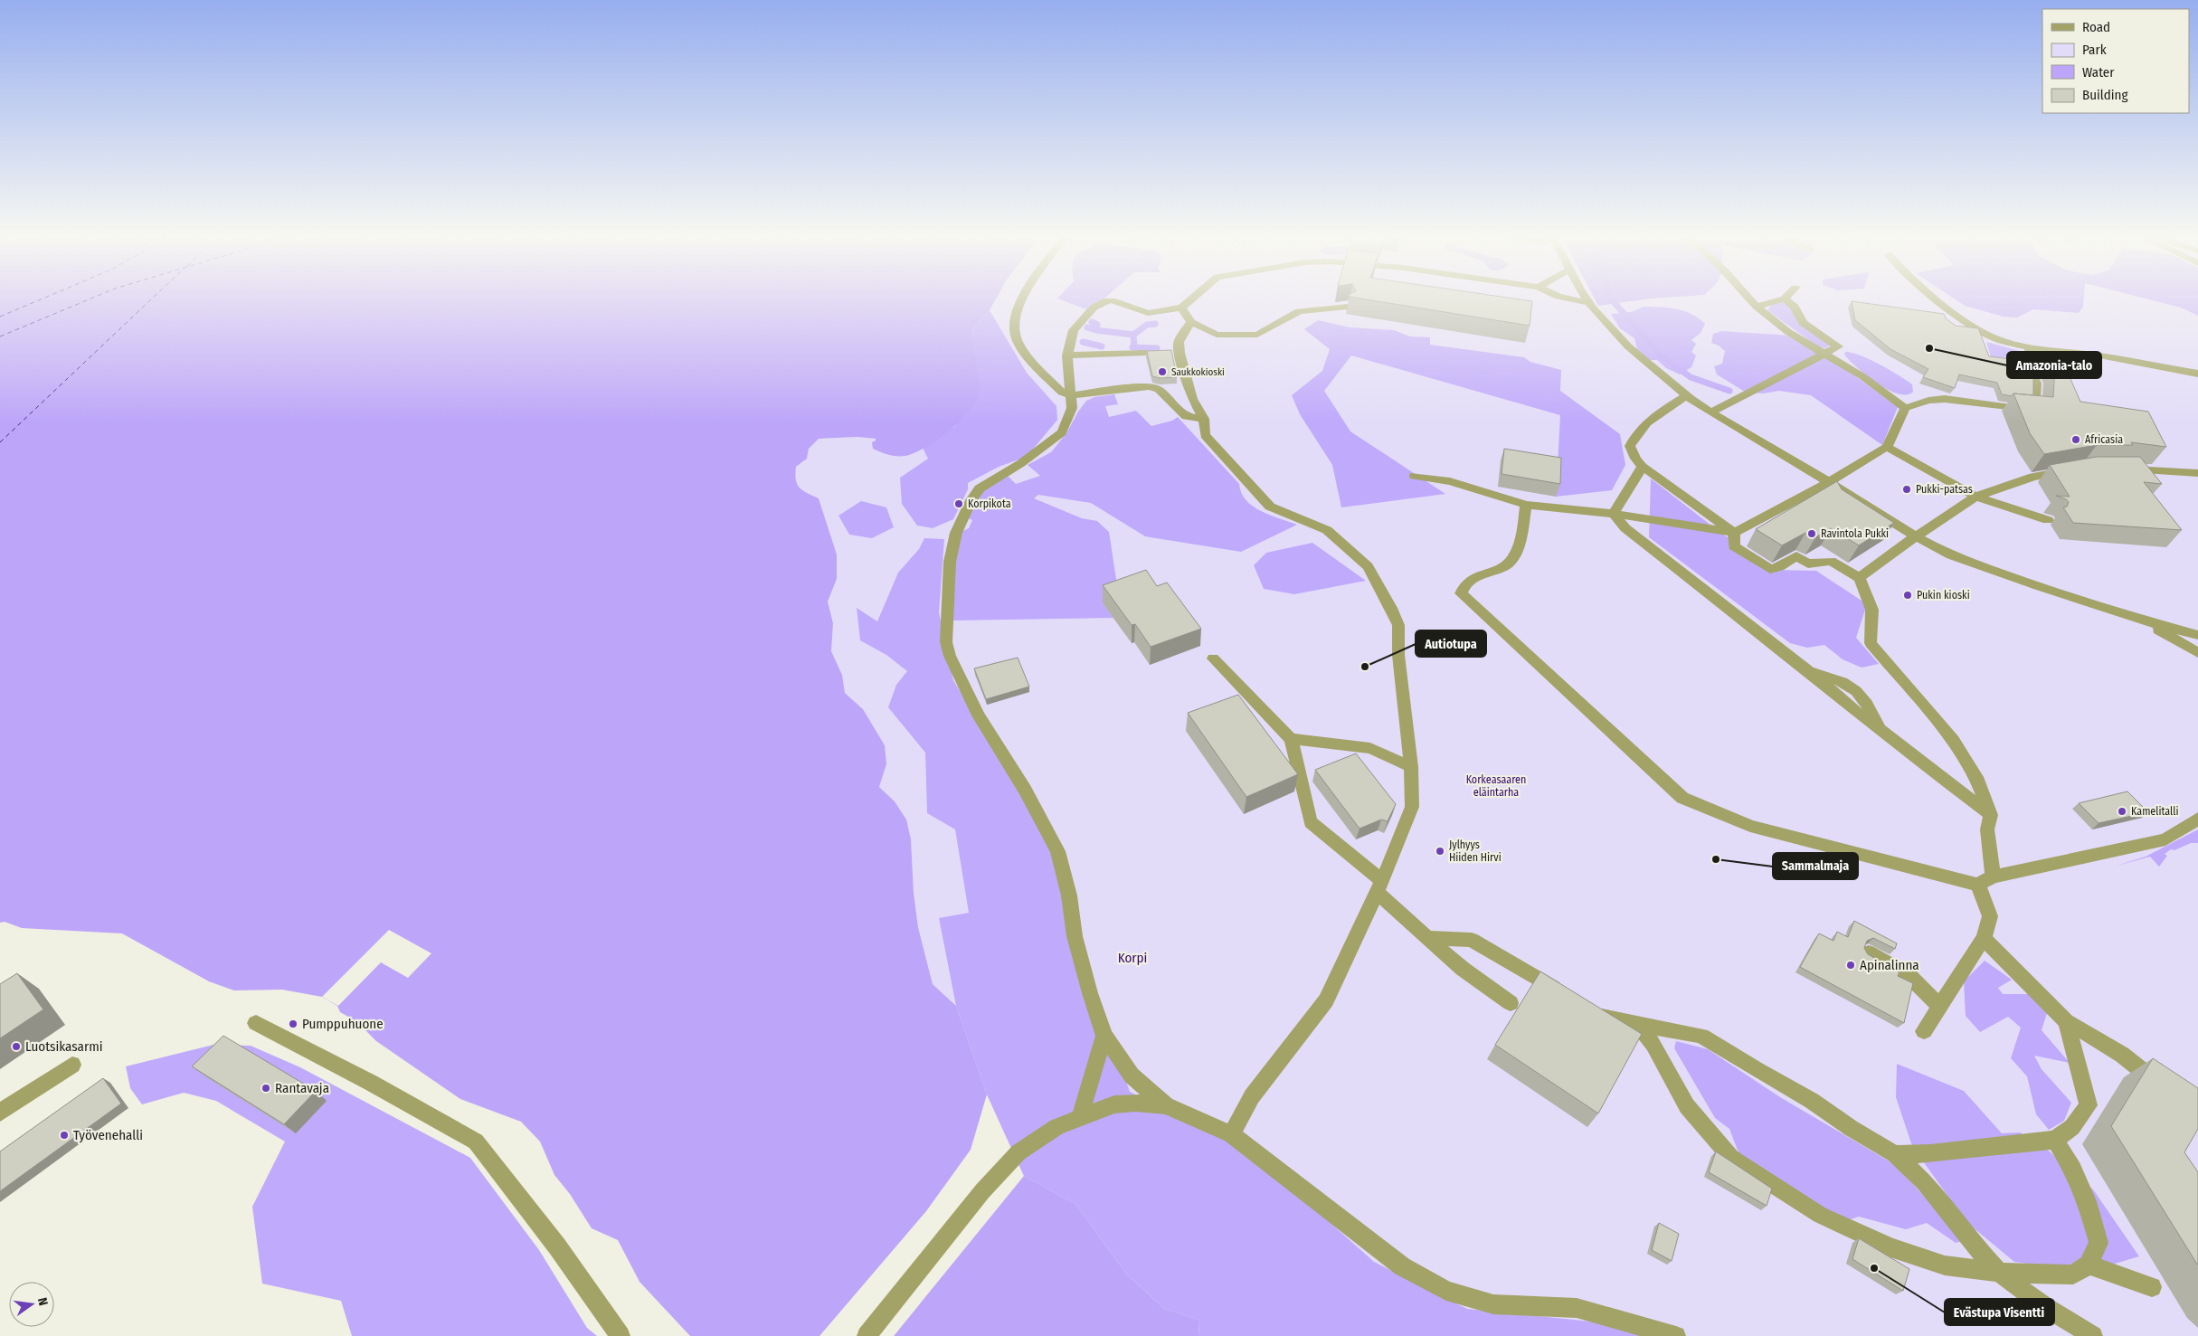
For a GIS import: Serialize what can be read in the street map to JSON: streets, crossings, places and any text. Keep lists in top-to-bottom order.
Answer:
{
  "parks": ["Korkeasaaren eläintarha", "Korpi"],
  "places": [
    "Amazonia-talo",
    "Saukkokioski",
    "Africasia",
    "Pukki-patsas",
    "Korpikota",
    "Ravintola Pukki",
    "Pukin kioski",
    "Autiotupa",
    "Kamelitalli",
    "Jylhyys Hiiden Hirvi",
    "Sammalmaja",
    "Apinalinna",
    "Pumppuhuone",
    "Luotsikasarmi",
    "Rantavaja",
    "Työvenehalli",
    "Evästupa Visentti"
  ],
  "legend": [
    "Road",
    "Park",
    "Water",
    "Building"
  ],
  "north": "right"
}
